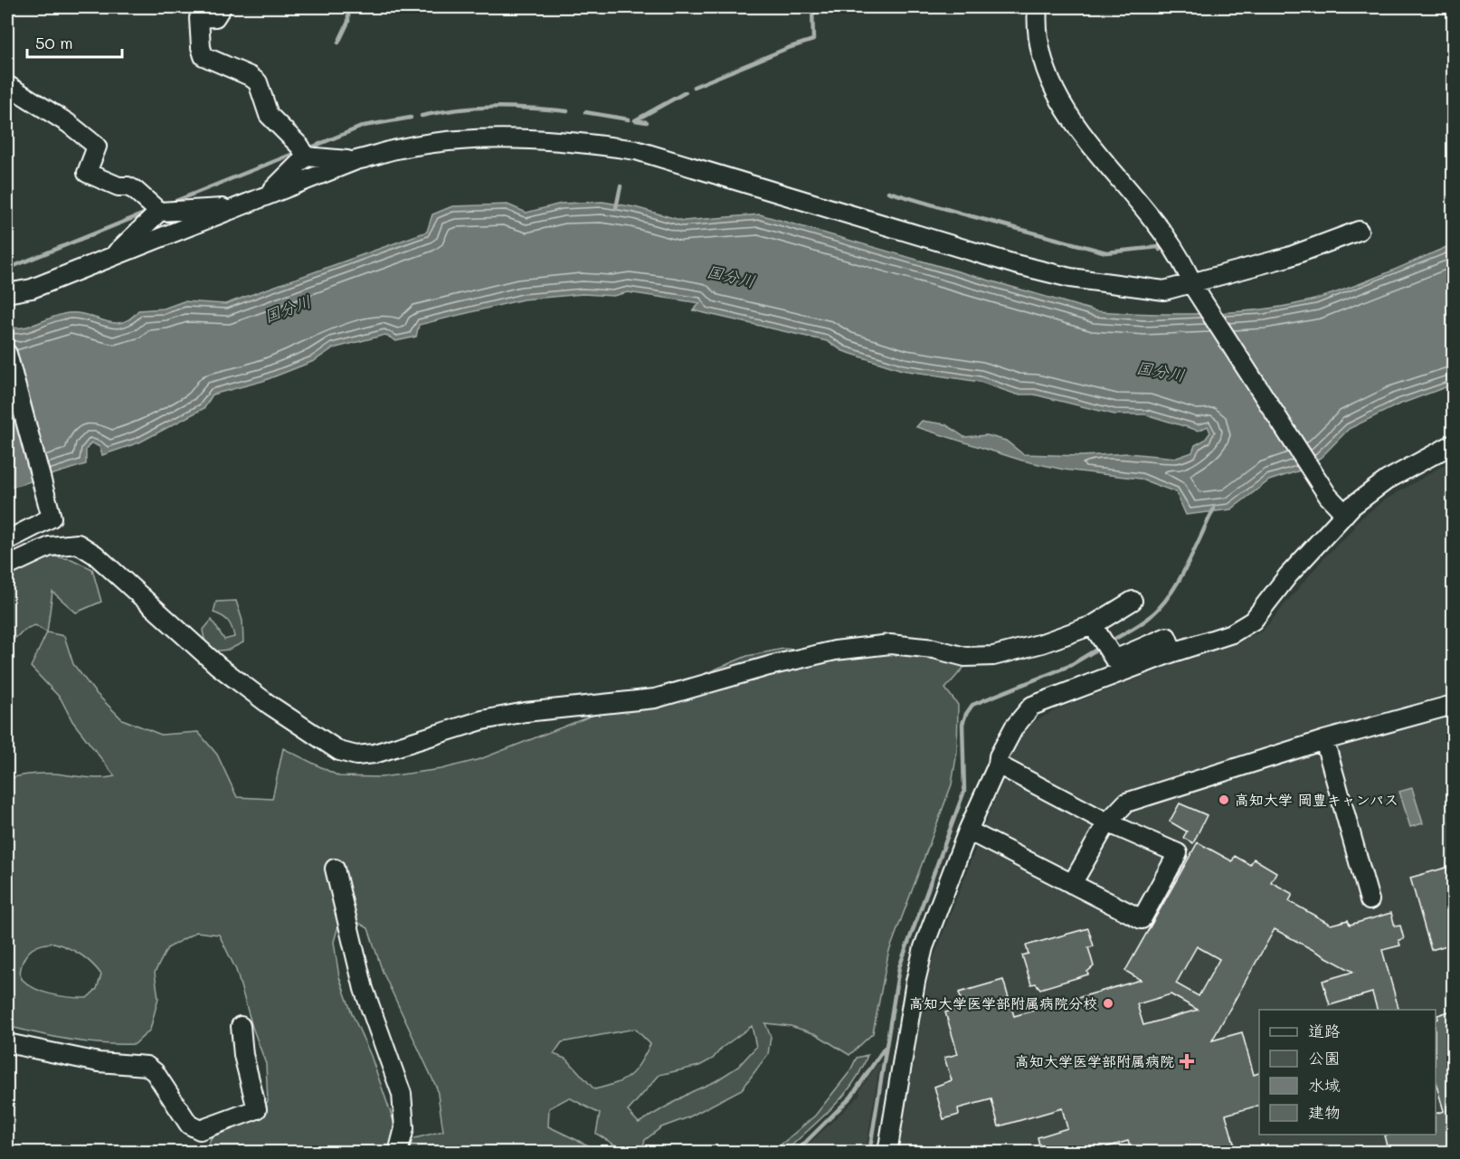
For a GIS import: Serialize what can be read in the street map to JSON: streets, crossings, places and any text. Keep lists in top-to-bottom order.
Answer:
{
  "water": ["国分川"],
  "places": {
    "other": ["高知大学 岡豊キャンパス", "高知大学医学部附属病院分校"],
    "health": ["高知大学医学部附属病院"]
  },
  "legend": [
    "道路",
    "公園",
    "水域",
    "建物"
  ],
  "scale_bar": "50 m"
}
